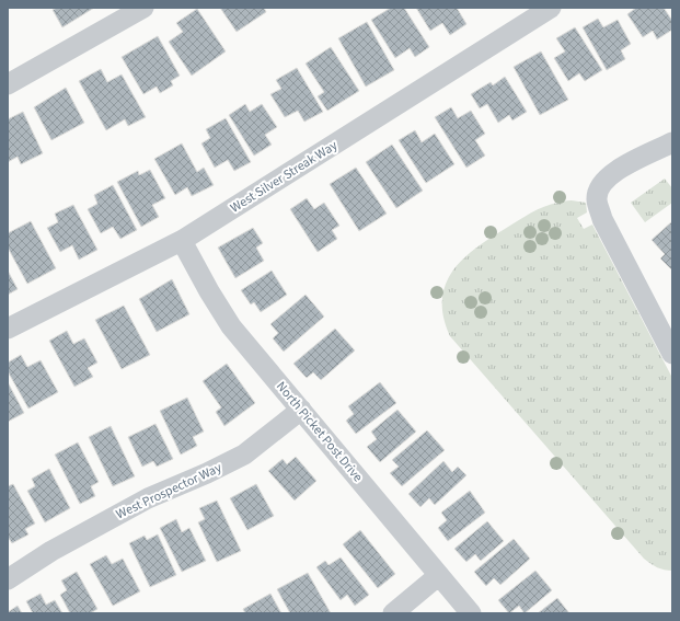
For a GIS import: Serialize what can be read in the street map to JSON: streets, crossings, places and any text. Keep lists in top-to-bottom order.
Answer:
{
  "streets": {
    "street": ["West Silver Streak Way", "North Picket Post Drive", "West Prospector Way"]
  },
  "crossings": [
    ["West Silver Streak Way", "North Picket Post Drive"],
    ["North Picket Post Drive", "West Prospector Way"]
  ]
}
